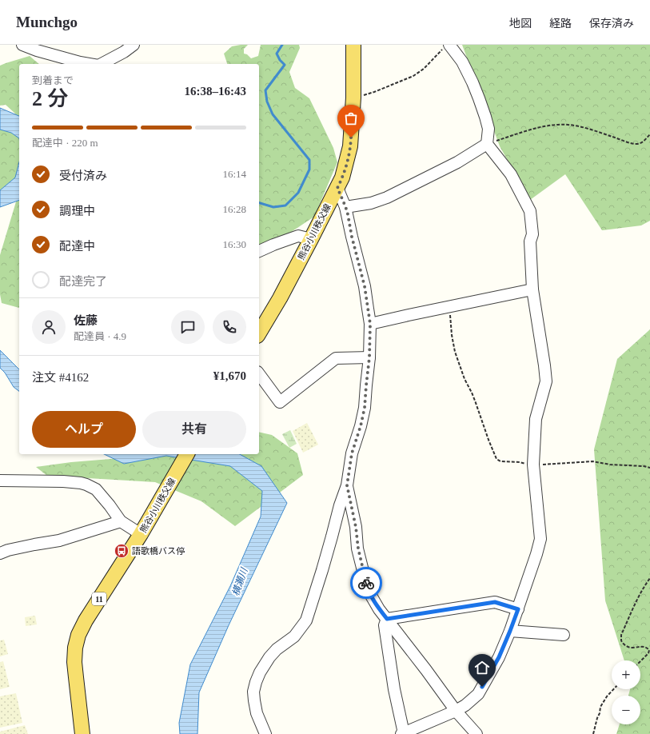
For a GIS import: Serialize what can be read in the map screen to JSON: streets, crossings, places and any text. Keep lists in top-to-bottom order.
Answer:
{
  "streets": {
    "main road": ["熊谷小川秩父線", "11"]
  },
  "water": ["横瀬川"],
  "places": {
    "bus stop": ["語歌橋バス停"]
  },
  "page": {
    "header": "Munchgo",
    "nav": ["地図", "経路", "保存済み"],
    "heading": ["2 分", "到着まで", "16:38–16:43"],
    "panel": [
      "佐藤",
      "配達員 · 4.9",
      "注文 #4162",
      "¥1,670"
    ],
    "bar": "配達中 · 220 m",
    "list": [
      ["受付済み", "16:14"],
      ["調理中", "16:28"],
      ["配達中", "16:30"],
      "配達完了"
    ],
    "buttons": ["ヘルプ", "共有"],
    "map_buttons": ["+", "−"]
  }
}
